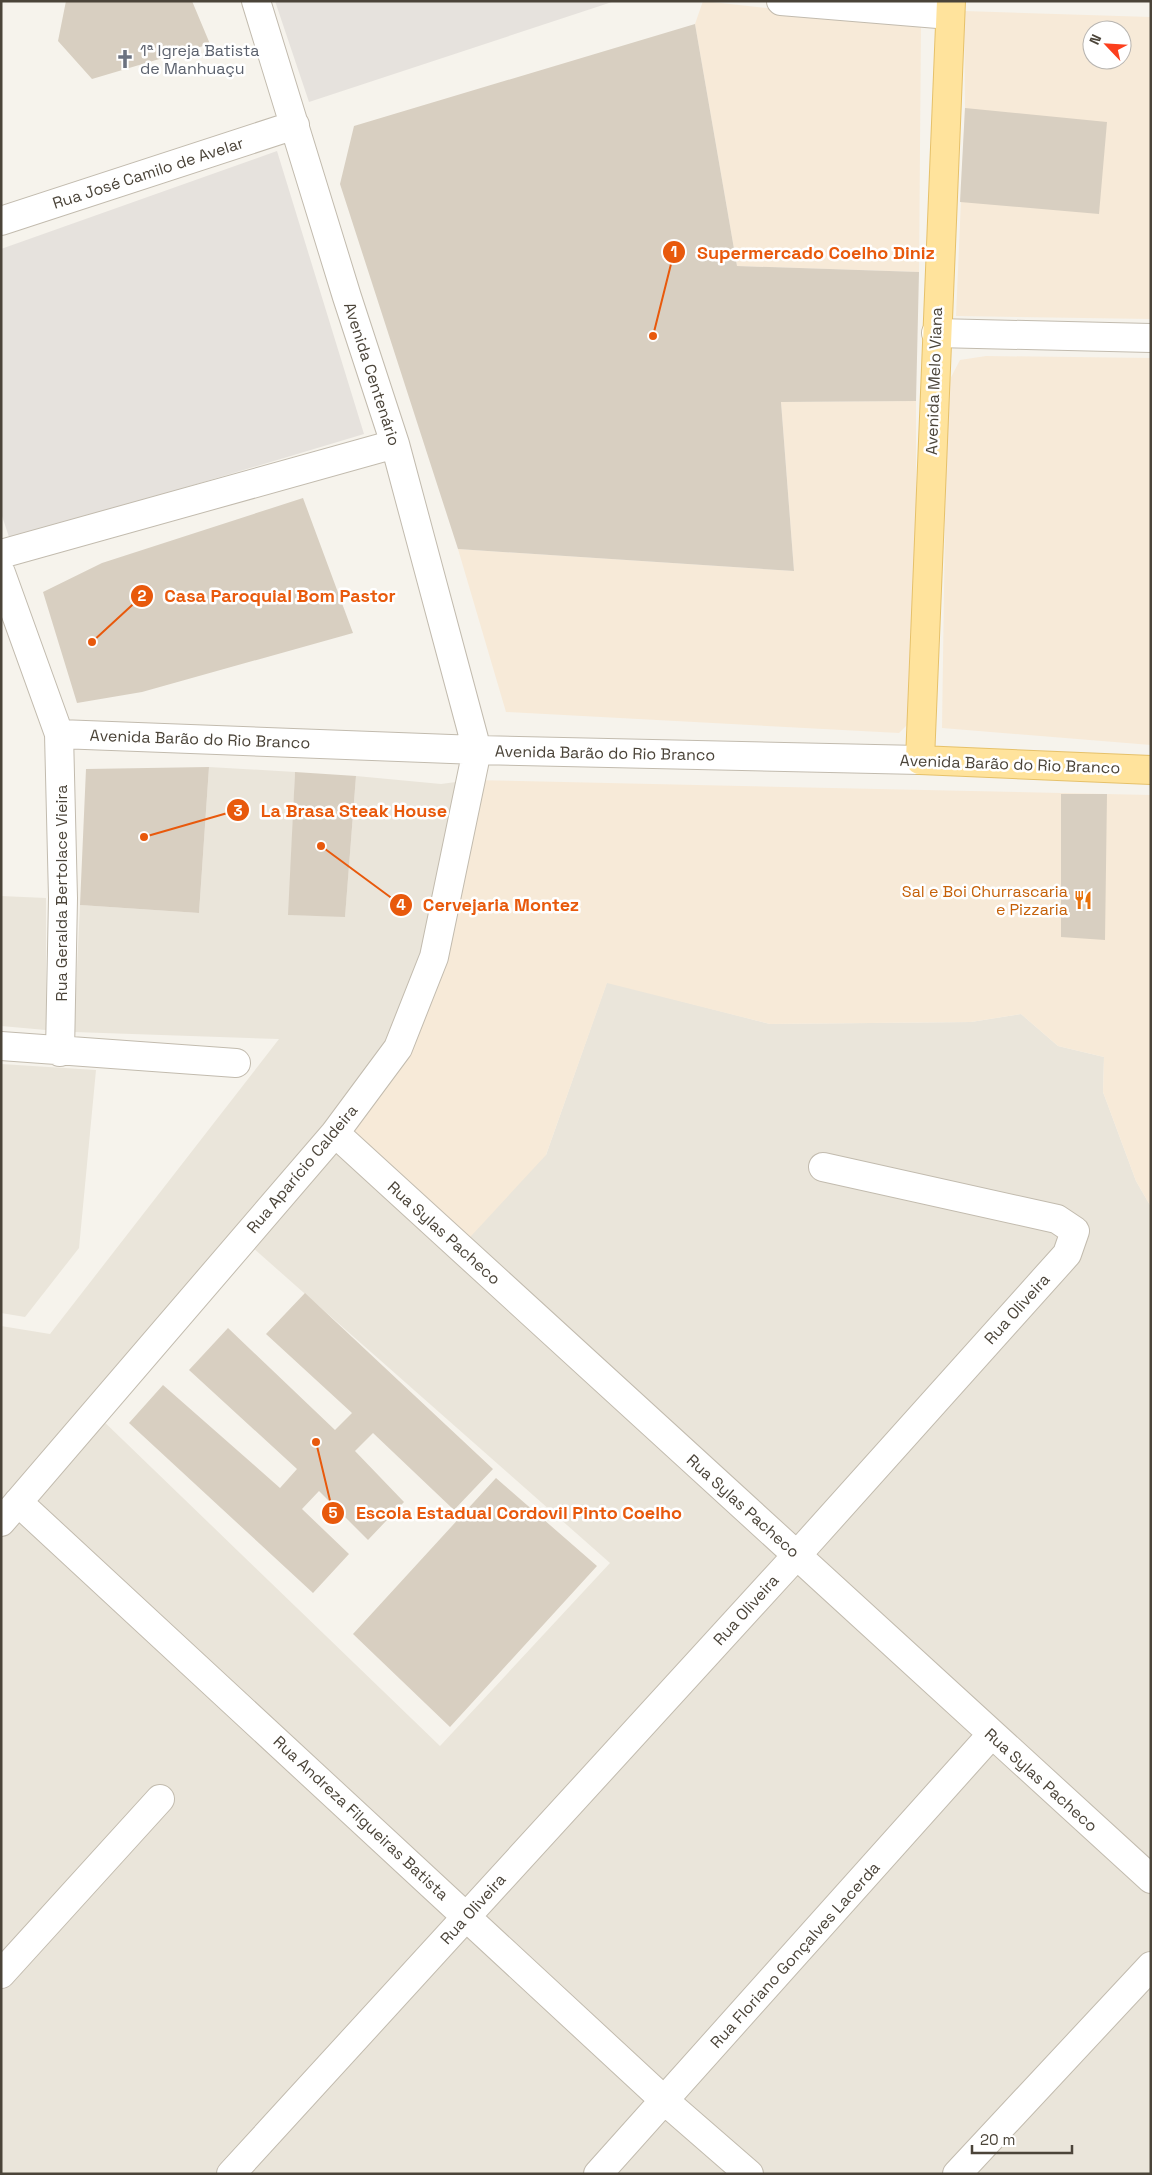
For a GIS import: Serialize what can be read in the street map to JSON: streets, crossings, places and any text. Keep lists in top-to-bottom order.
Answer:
{
  "streets": {
    "main road": ["Avenida Melo Viana", "Avenida Barão do Rio Branco"],
    "street": [
      "Rua José Camilo de Avelar",
      "Avenida Centenário",
      "Rua Geralda Bertolace Vieira",
      "Rua Aparício Caldeira",
      "Rua Sylas Pacheco",
      "Rua Oliveira",
      "Rua Andreza Filgueiras Batista",
      "Rua Floriano Gonçalves Lacerda"
    ]
  },
  "crossings": [
    ["Rua José Camilo de Avelar", "Avenida Centenário"],
    ["Avenida Centenário", "Avenida Barão do Rio Branco"],
    ["Avenida Centenário", "Rua Aparício Caldeira"],
    ["Avenida Melo Viana", "Avenida Barão do Rio Branco"],
    ["Avenida Barão do Rio Branco", "Rua Geralda Bertolace Vieira"],
    ["Avenida Barão do Rio Branco", "Rua Aparício Caldeira"],
    ["Rua Aparício Caldeira", "Rua Sylas Pacheco"],
    ["Rua Aparício Caldeira", "Rua Andreza Filgueiras Batista"],
    ["Rua Sylas Pacheco", "Rua Oliveira"],
    ["Rua Sylas Pacheco", "Rua Floriano Gonçalves Lacerda"],
    ["Rua Oliveira", "Rua Andreza Filgueiras Batista"],
    ["Rua Andreza Filgueiras Batista", "Rua Floriano Gonçalves Lacerda"]
  ],
  "places": {
    "church": ["1ª Igreja Batista de Manhuaçu"],
    "other": [
      "Supermercado Coelho Diniz",
      "Casa Paroquial Bom Pastor",
      "La Brasa Steak House",
      "Cervejaria Montez",
      "Escola Estadual Cordovil Pinto Coelho"
    ],
    "restaurant": ["Sal e Boi Churrascaria e Pizzaria"]
  },
  "scale_bar": "20 m",
  "north": "top left"
}
